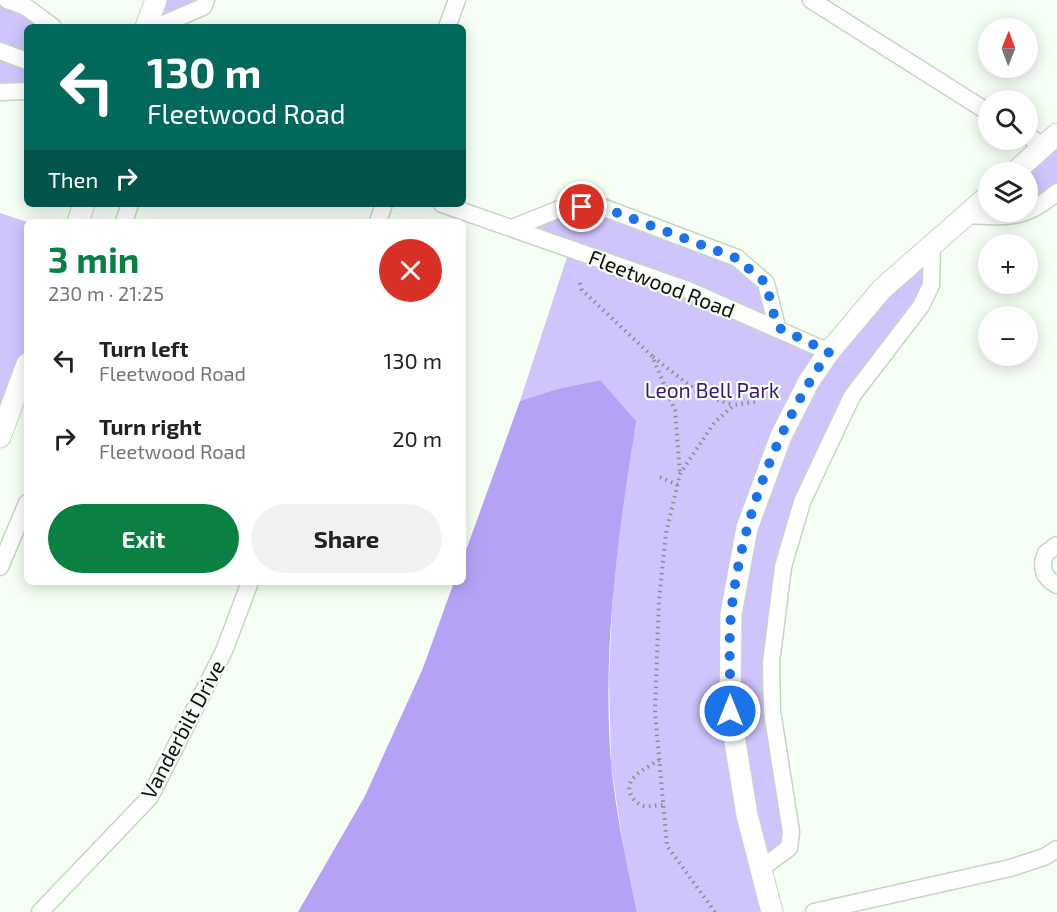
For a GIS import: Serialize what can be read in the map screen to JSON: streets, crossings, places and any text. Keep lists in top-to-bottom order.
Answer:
{
  "streets": {
    "street": ["Fleetwood Road", "Vanderbilt Drive"]
  },
  "parks": ["Leon Bell Park"],
  "north": "top",
  "page": {
    "map_buttons": ["+", "−"],
    "turn": ["130 m", "Fleetwood Road"],
    "then": "Then",
    "heading": ["3 min", "230 m · 21:25"],
    "list": [
      {
        "name": "Turn left",
        "note": "Fleetwood Road",
        "value": "130 m"
      },
      {
        "name": "Turn right",
        "note": "Fleetwood Road",
        "value": "20 m"
      }
    ],
    "buttons": ["Exit", "Share"]
  }
}
